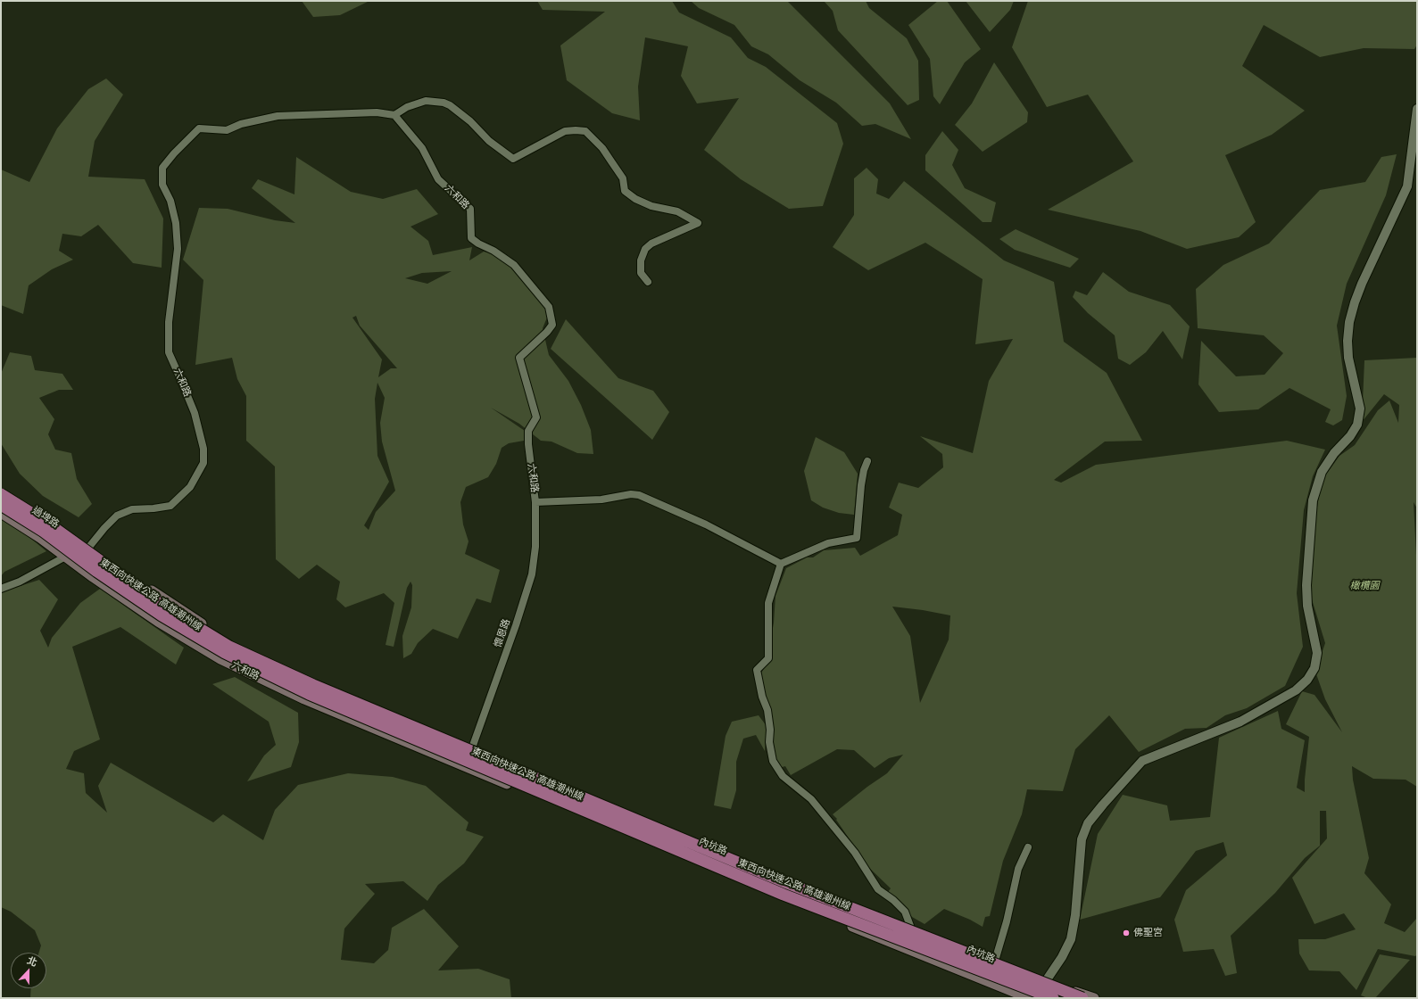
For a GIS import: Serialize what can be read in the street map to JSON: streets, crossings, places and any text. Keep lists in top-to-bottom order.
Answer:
{
  "streets": {
    "highway": ["東西向快速公路 高雄潮州線"],
    "main road": ["六和路", "過埤路", "內坑路"],
    "street": ["懷恩路"]
  },
  "crossings": [
    ["六和路", "過埤路"],
    ["六和路", "懷恩路"],
    ["六和路", "內坑路"],
    ["懷恩路", "內坑路"]
  ],
  "parks": ["橄欖園"],
  "places": ["佛聖宮"],
  "north": "top"
}
